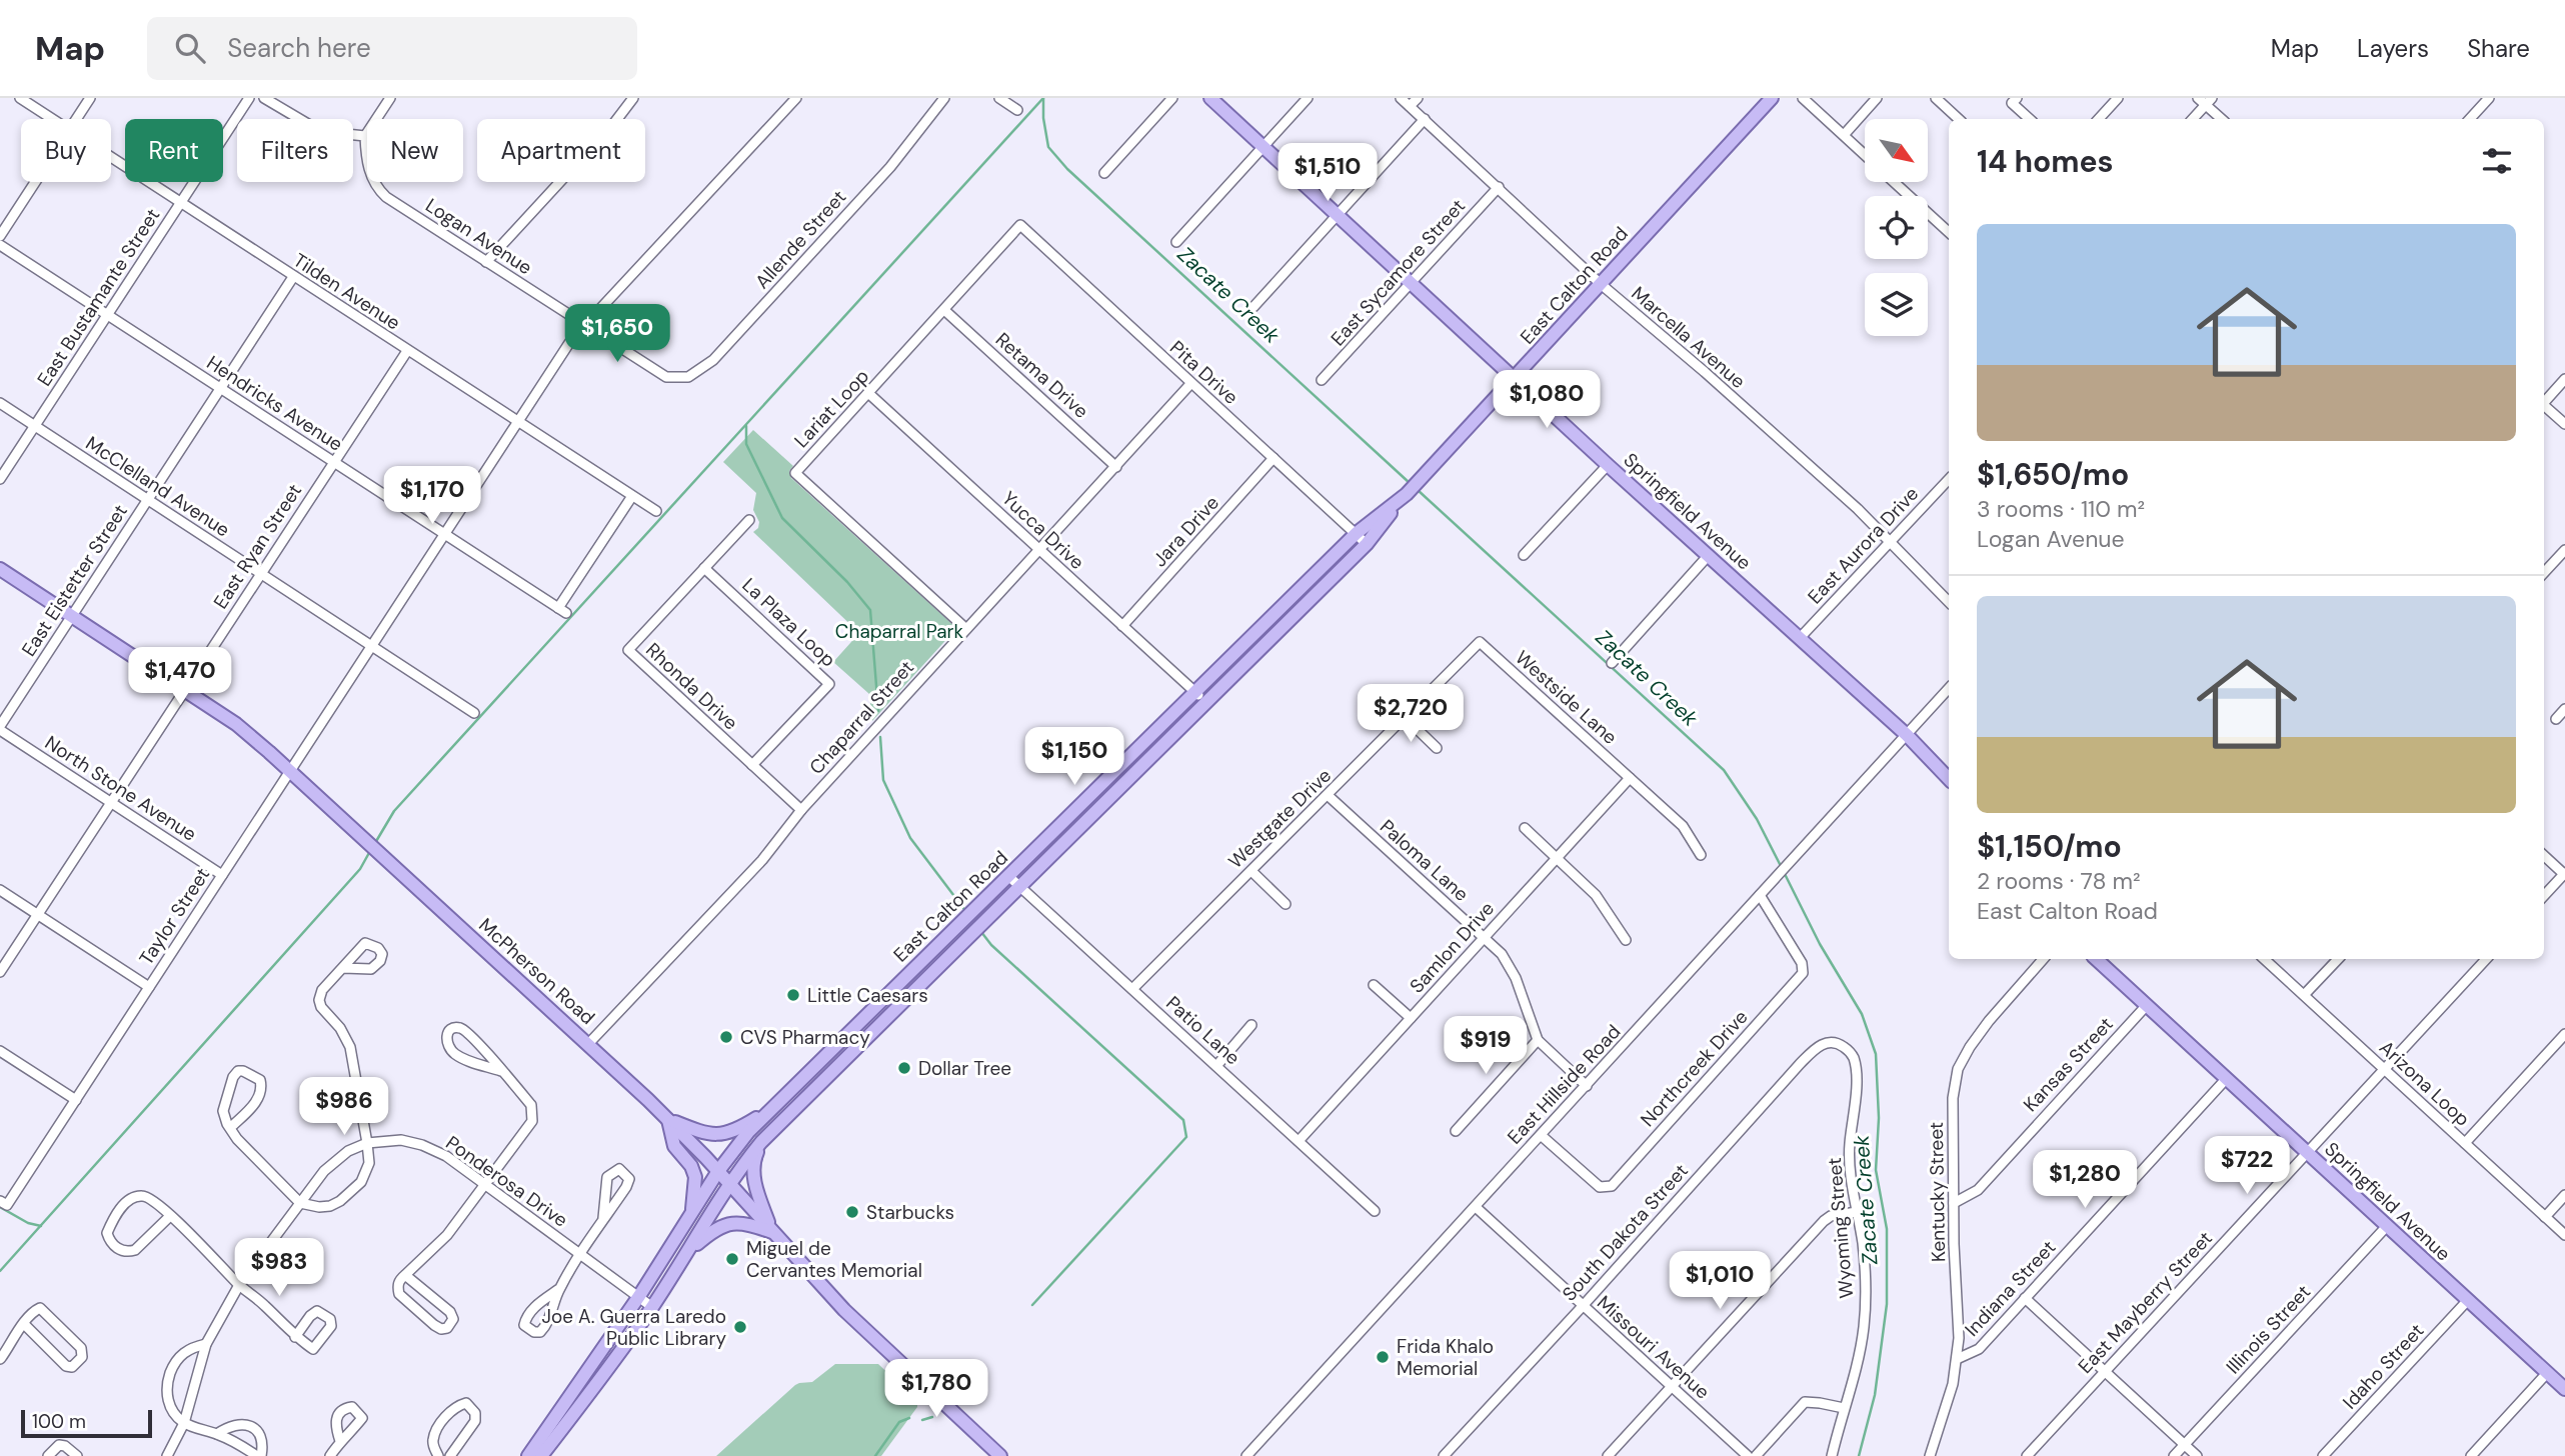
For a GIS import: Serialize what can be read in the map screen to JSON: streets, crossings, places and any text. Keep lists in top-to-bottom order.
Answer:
{
  "streets": {
    "main road": ["East Calton Road", "Springfield Avenue", "McPherson Road"],
    "street": [
      "Logan Avenue",
      "Allende Street",
      "East Sycamore Street",
      "Tilden Avenue",
      "East Bustamante Street",
      "Marcella Avenue",
      "Pita Drive",
      "Retama Drive",
      "Hendricks Avenue",
      "Lariat Loop",
      "McClelland Avenue",
      "Yucca Drive",
      "Jara Drive",
      "East Aurora Drive",
      "East Ryan Street",
      "East Eistetter Street",
      "La Plaza Loop",
      "Rhonda Drive",
      "Westside Lane",
      "Chaparral Street",
      "North Stone Avenue",
      "Westgate Drive",
      "Paloma Lane",
      "Taylor Street",
      "Samlon Drive",
      "Patio Lane",
      "Kansas Street",
      "Northcreek Drive",
      "Arizona Loop",
      "East Hillside Road",
      "Ponderosa Drive",
      "Kentucky Street",
      "Wyoming Street",
      "South Dakota Street",
      "Indiana Street",
      "East Mayberry Street",
      "Illinois Street",
      "Missouri Avenue",
      "Idaho Street"
    ]
  },
  "crossings": [
    ["Logan Avenue", "Allende Street"],
    ["Logan Avenue", "Taylor Street"],
    ["East Sycamore Street", "Marcella Avenue"],
    ["East Sycamore Street", "Springfield Avenue"],
    ["East Calton Road", "Marcella Avenue"],
    ["East Calton Road", "Pita Drive"],
    ["East Calton Road", "Springfield Avenue"],
    ["East Calton Road", "Yucca Drive"],
    ["East Calton Road", "McPherson Road"],
    ["East Calton Road", "Patio Lane"],
    ["East Calton Road", "Ponderosa Drive"],
    ["Tilden Avenue", "East Bustamante Street"],
    ["Tilden Avenue", "Hendricks Avenue"],
    ["Tilden Avenue", "East Ryan Street"],
    ["Tilden Avenue", "East Eistetter Street"],
    ["Tilden Avenue", "Taylor Street"],
    ["East Bustamante Street", "Hendricks Avenue"],
    ["East Bustamante Street", "McClelland Avenue"],
    ["Marcella Avenue", "East Aurora Drive"],
    ["Pita Drive", "Lariat Loop"],
    ["Pita Drive", "Jara Drive"],
    ["Pita Drive", "Chaparral Street"],
    ["Retama Drive", "Lariat Loop"],
    ["Retama Drive", "Chaparral Street"],
    ["Hendricks Avenue", "East Ryan Street"],
    ["Hendricks Avenue", "East Eistetter Street"],
    ["Hendricks Avenue", "Taylor Street"],
    ["Lariat Loop", "Yucca Drive"],
    ["Lariat Loop", "Chaparral Street"],
    ["McClelland Avenue", "East Ryan Street"],
    ["McClelland Avenue", "East Eistetter Street"],
    ["McClelland Avenue", "Taylor Street"],
    ["Springfield Avenue", "East Aurora Drive"],
    ["Springfield Avenue", "Kansas Street"],
    ["Springfield Avenue", "East Hillside Road"],
    ["Springfield Avenue", "Indiana Street"],
    ["Springfield Avenue", "East Mayberry Street"],
    ["Springfield Avenue", "Illinois Street"],
    ["Springfield Avenue", "Idaho Street"],
    ["Yucca Drive", "Jara Drive"],
    ["Yucca Drive", "Chaparral Street"],
    ["East Ryan Street", "North Stone Avenue"],
    ["East Ryan Street", "McPherson Road"],
    ["East Eistetter Street", "North Stone Avenue"],
    ["East Eistetter Street", "McPherson Road"],
    ["La Plaza Loop", "Rhonda Drive"],
    ["Rhonda Drive", "Chaparral Street"],
    ["Westside Lane", "Westgate Drive"],
    ["Westside Lane", "Samlon Drive"],
    ["Chaparral Street", "McPherson Road"],
    ["North Stone Avenue", "Taylor Street"],
    ["Westgate Drive", "Paloma Lane"],
    ["Westgate Drive", "Patio Lane"],
    ["Paloma Lane", "Samlon Drive"],
    ["Paloma Lane", "East Hillside Road"],
    ["Taylor Street", "McPherson Road"],
    ["Samlon Drive", "Patio Lane"],
    ["Kansas Street", "Kentucky Street"],
    ["Northcreek Drive", "East Hillside Road"],
    ["Arizona Loop", "East Mayberry Street"],
    ["East Hillside Road", "Missouri Avenue"],
    ["Kentucky Street", "Indiana Street"],
    ["Wyoming Street", "South Dakota Street"],
    ["South Dakota Street", "Missouri Avenue"]
  ],
  "water": ["Zacate Creek"],
  "parks": ["Chaparral Park"],
  "places": [
    "Little Caesars",
    "CVS Pharmacy",
    "Dollar Tree",
    "Starbucks",
    "Miguel de Cervantes Memorial",
    "Joe A. Guerra Laredo Public Library",
    "Frida Khalo Memorial"
  ],
  "scale_bar": "100 m",
  "north": "bottom right",
  "page": {
    "header": "Map",
    "search": "Search here",
    "nav": ["Map", "Layers", "Share"],
    "chip": [
      "Buy",
      "Rent",
      "Filters",
      "New",
      "Apartment"
    ],
    "heading": "14 homes",
    "price": [
      "$1,510",
      "$1,650",
      "$1,080",
      "$1,170",
      "$1,470",
      "$2,720",
      "$1,150",
      "$919",
      "$986",
      "$722",
      "$1,280",
      "$983",
      "$1,010",
      "$1,780"
    ],
    "list": [
      {
        "name": "$1,650/mo",
        "note": "3 rooms · 110 m² · Logan Avenue"
      },
      {
        "name": "$1,150/mo",
        "note": "2 rooms · 78 m² · East Calton Road"
      }
    ],
    "scale": "100 m"
  }
}
